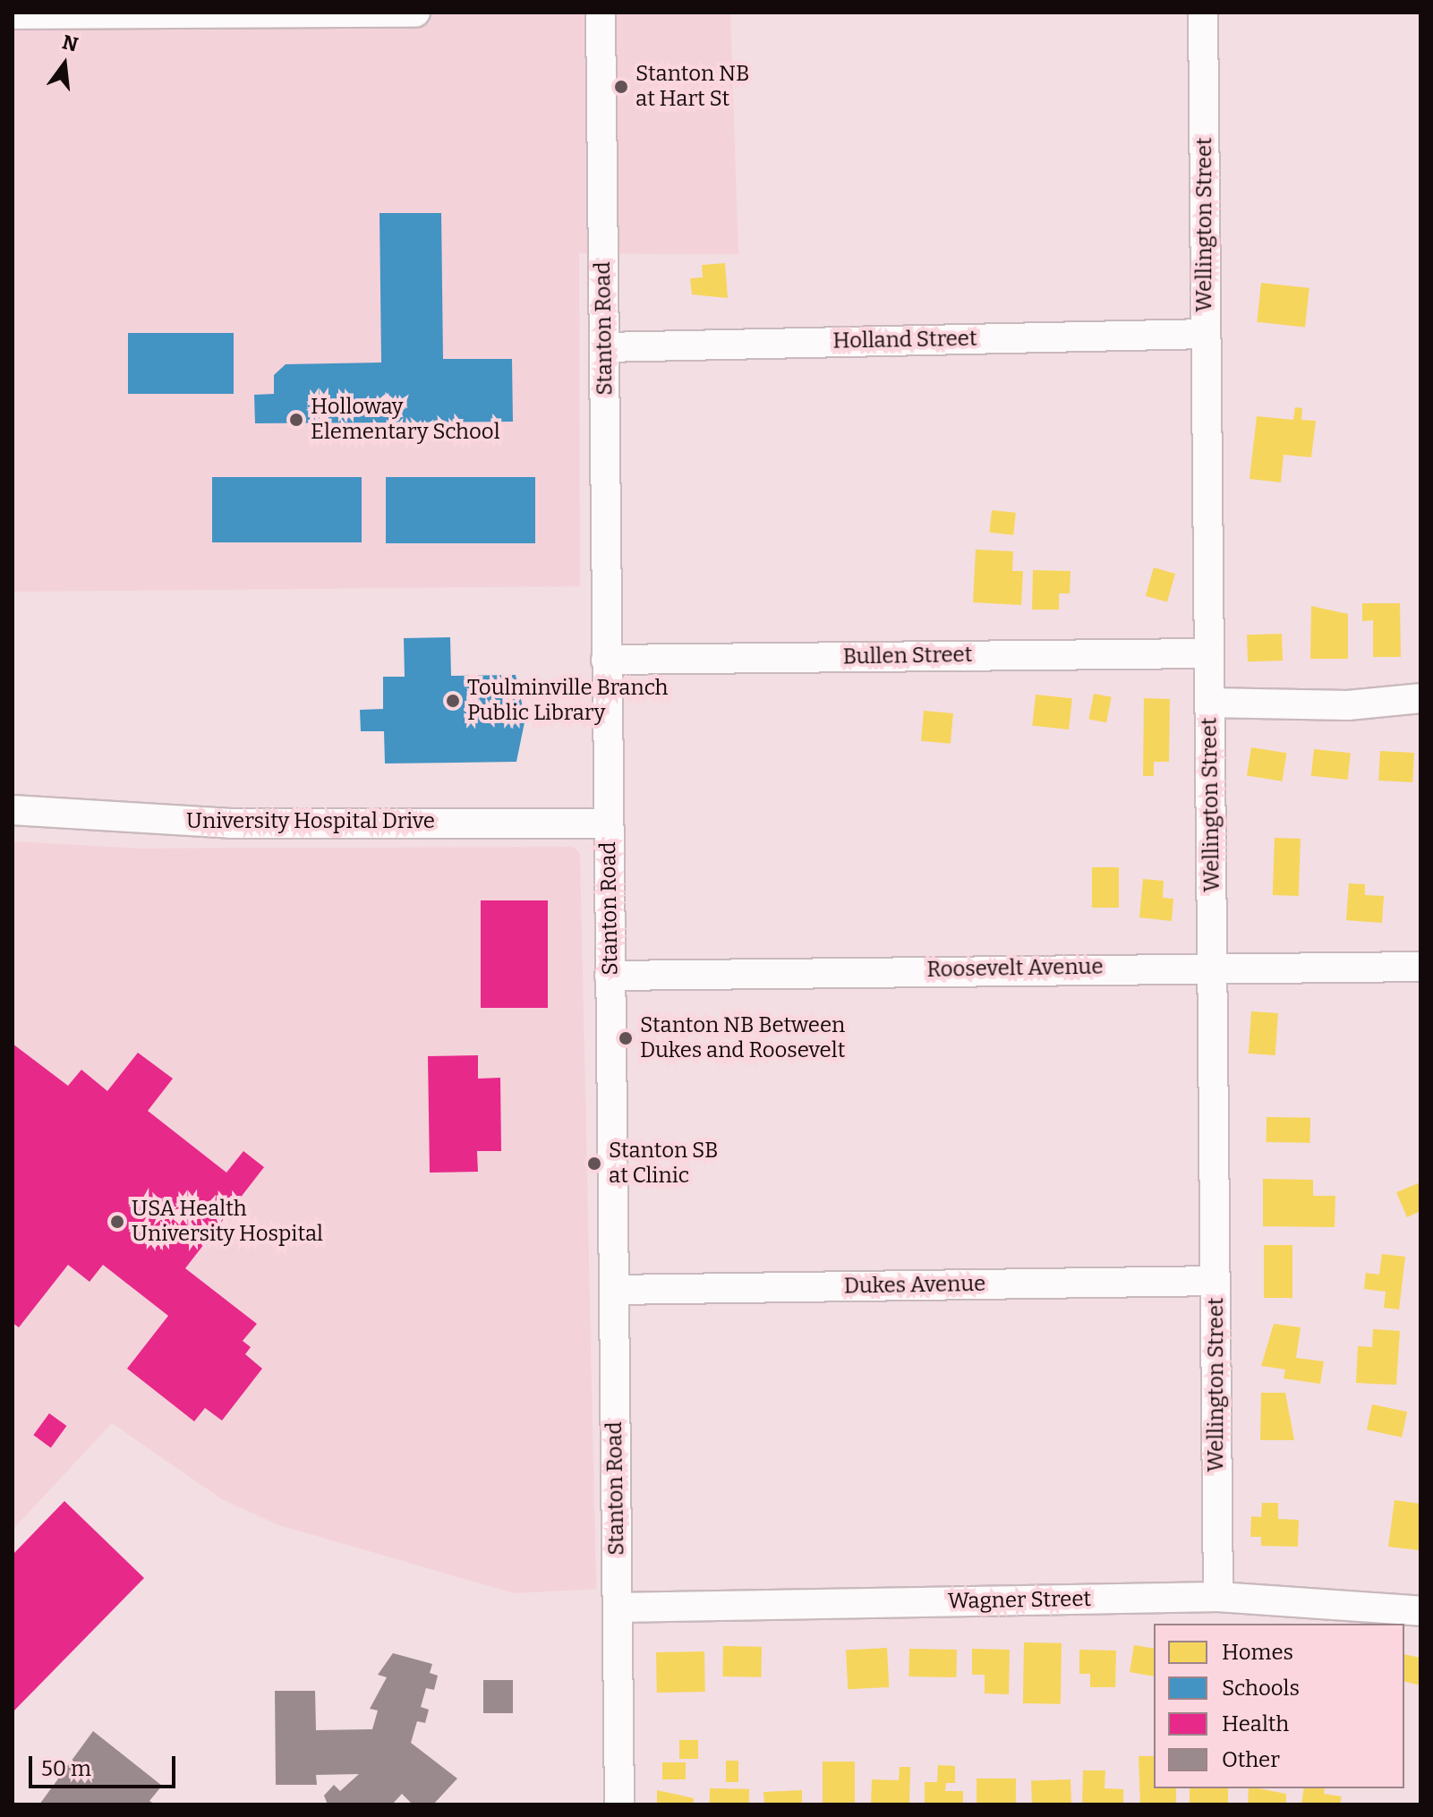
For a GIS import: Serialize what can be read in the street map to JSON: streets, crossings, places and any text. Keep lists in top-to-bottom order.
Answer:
{
  "streets": {
    "street": [
      "Wellington Street",
      "Stanton Road",
      "Holland Street",
      "Bullen Street",
      "University Hospital Drive",
      "Roosevelt Avenue",
      "Dukes Avenue",
      "Wagner Street"
    ]
  },
  "crossings": [
    ["Wellington Street", "Holland Street"],
    ["Wellington Street", "Bullen Street"],
    ["Wellington Street", "Roosevelt Avenue"],
    ["Wellington Street", "Dukes Avenue"],
    ["Wellington Street", "Wagner Street"],
    ["Stanton Road", "Holland Street"],
    ["Stanton Road", "Bullen Street"],
    ["Stanton Road", "University Hospital Drive"],
    ["Stanton Road", "Roosevelt Avenue"],
    ["Stanton Road", "Dukes Avenue"],
    ["Stanton Road", "Wagner Street"]
  ],
  "places": [
    "Stanton NB at Hart St",
    "Holloway Elementary School",
    "Toulminville Branch Public Library",
    "Stanton NB Between Dukes and Roosevelt",
    "Stanton SB at Clinic",
    "USA Health University Hospital"
  ],
  "legend": [
    "Homes",
    "Schools",
    "Health",
    "Other"
  ],
  "scale_bar": "50 m",
  "north": "top"
}
